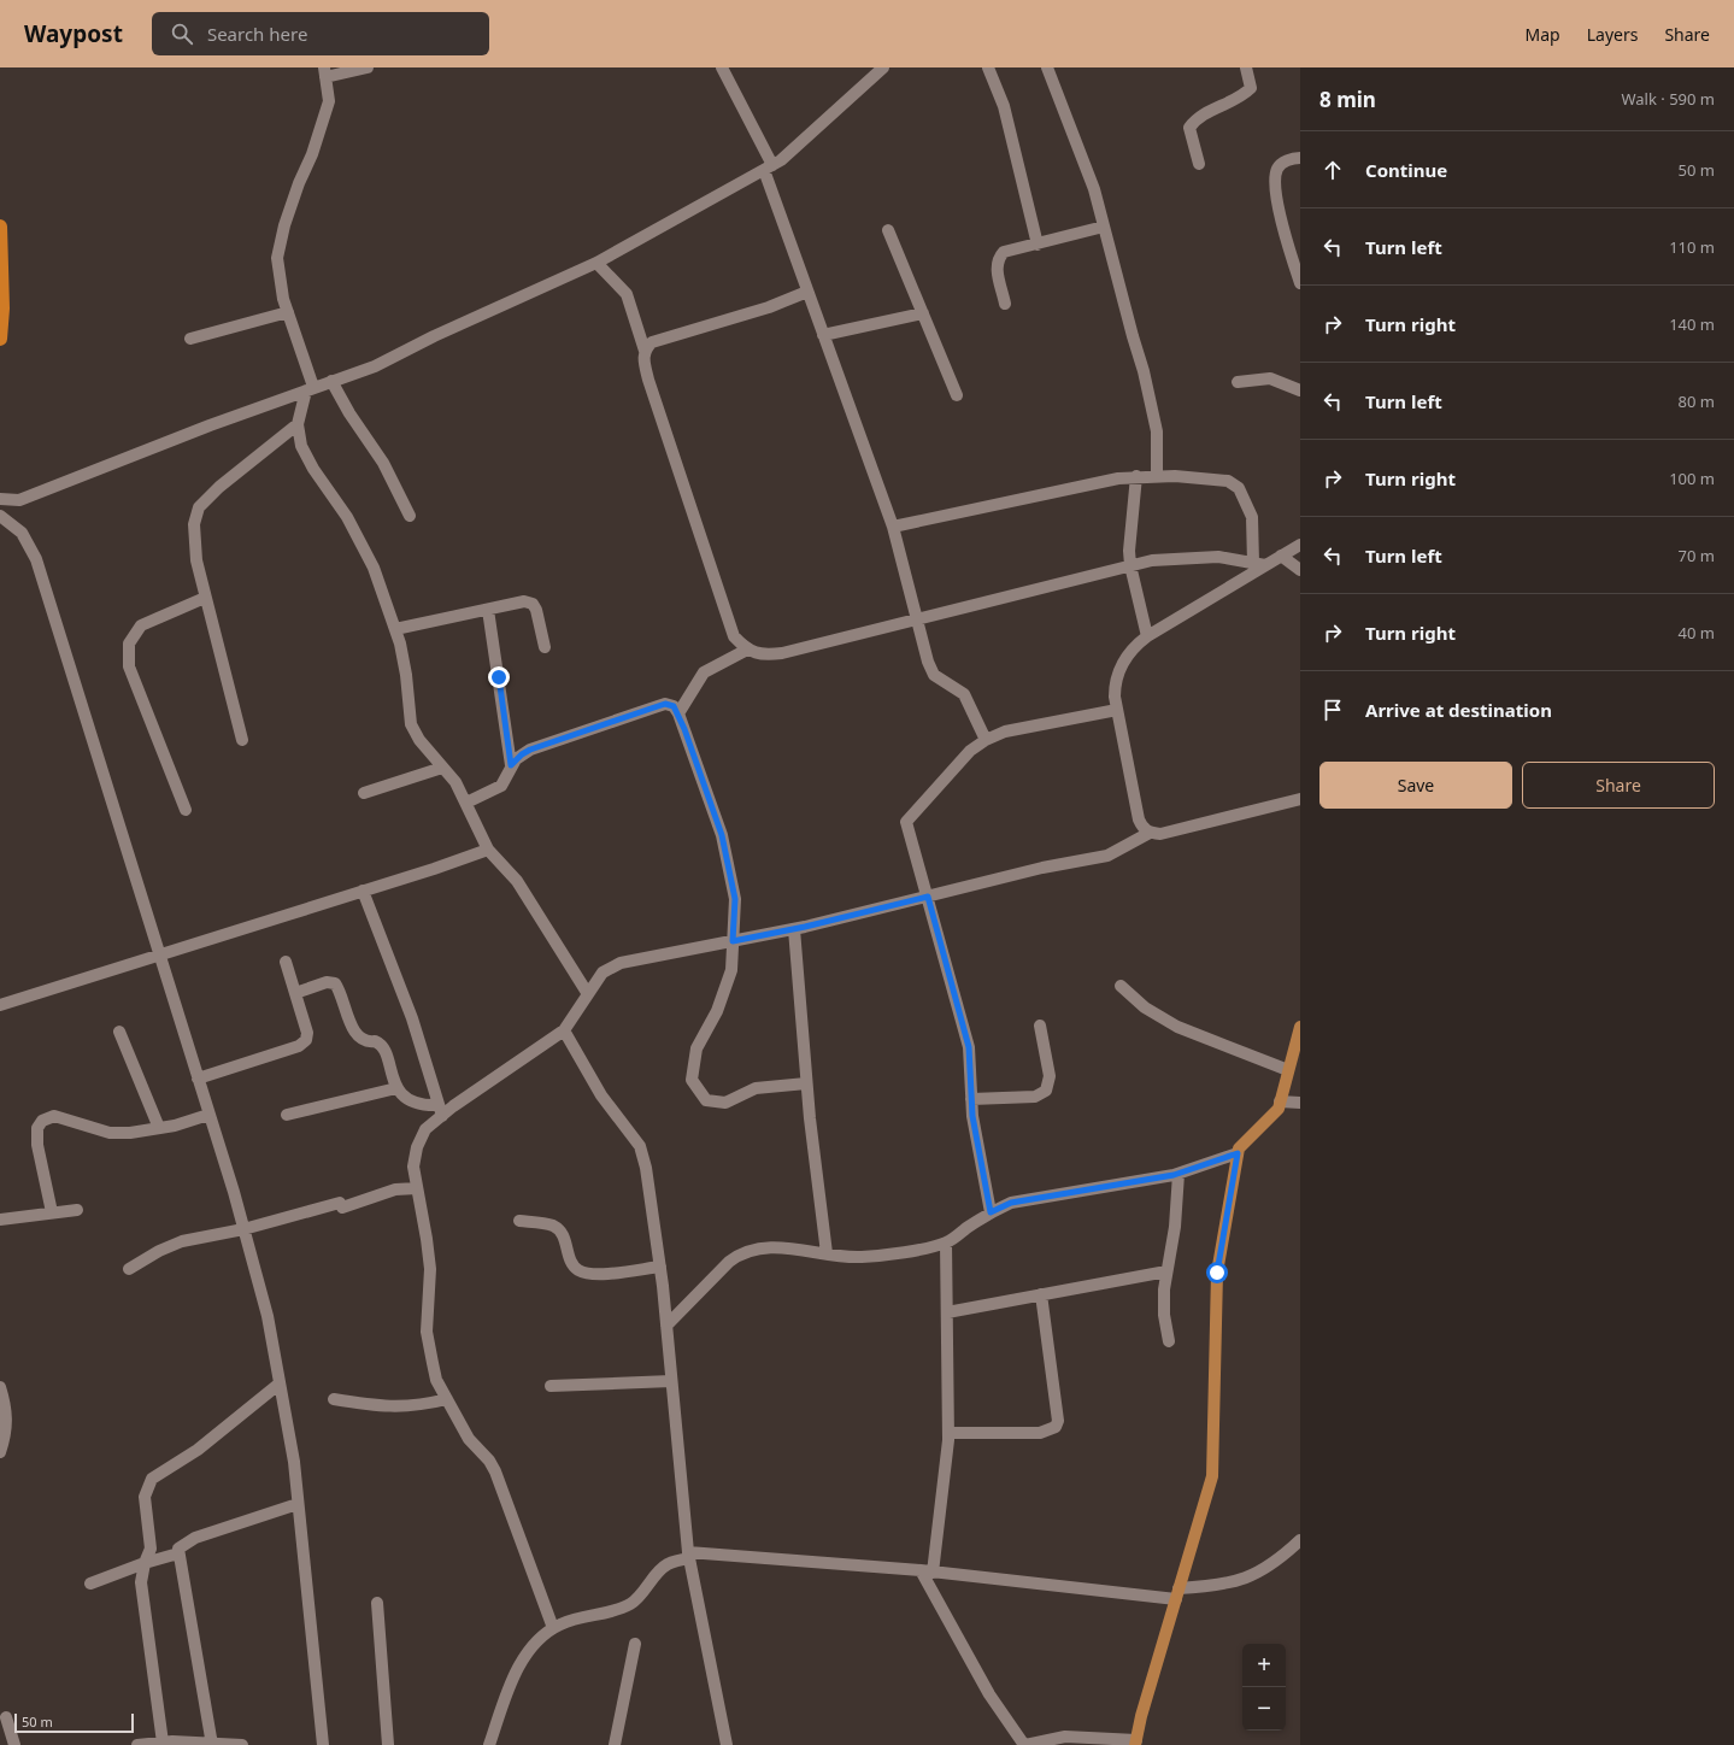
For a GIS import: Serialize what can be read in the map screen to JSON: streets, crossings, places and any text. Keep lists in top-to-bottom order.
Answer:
{
  "scale_bar": "50 m",
  "page": {
    "header": "Waypost",
    "search": "Search here",
    "nav": ["Map", "Layers", "Share"],
    "heading": ["8 min", "Walk · 590 m"],
    "list": [
      ["Continue", "50 m"],
      ["Turn left", "110 m"],
      ["Turn right", "140 m"],
      ["Turn left", "80 m"],
      ["Turn right", "100 m"],
      ["Turn left", "70 m"],
      ["Turn right", "40 m"],
      "Arrive at destination"
    ],
    "buttons": ["Save", "Share"],
    "map_buttons": ["+", "−"],
    "scale": "50 m"
  }
}
